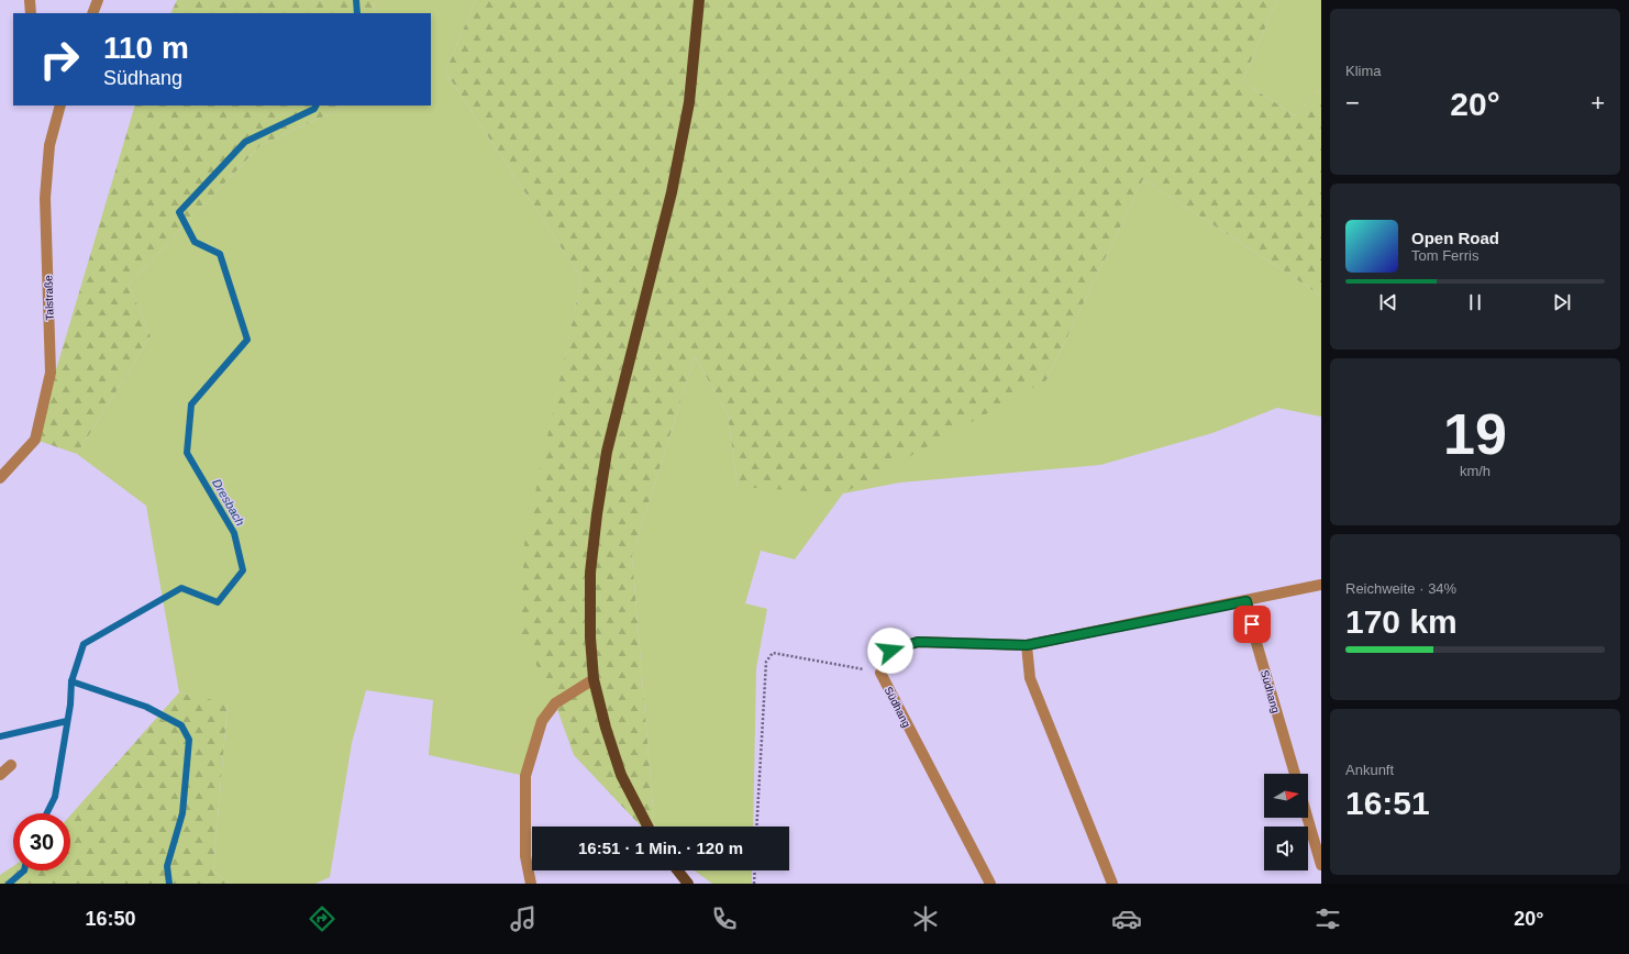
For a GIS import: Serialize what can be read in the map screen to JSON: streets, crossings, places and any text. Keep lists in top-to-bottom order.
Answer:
{
  "streets": {
    "street": ["Talstraße", "Südhang"]
  },
  "water": ["Dresbach"],
  "north": "right",
  "page": {
    "tile": [
      "Klima",
      ["19", "km/h"],
      ["Reichweite · 34%", "170 km"],
      ["Ankunft", "16:51"]
    ],
    "turn": ["110 m", "Südhang"],
    "heat": ["−", "20°", "+"],
    "song": ["Open Road", "Tom Ferris"],
    "limit": "30",
    "trip": "16:51 · 1 Min. · 120 m",
    "tabs": ["16:50", "20°"]
  }
}
